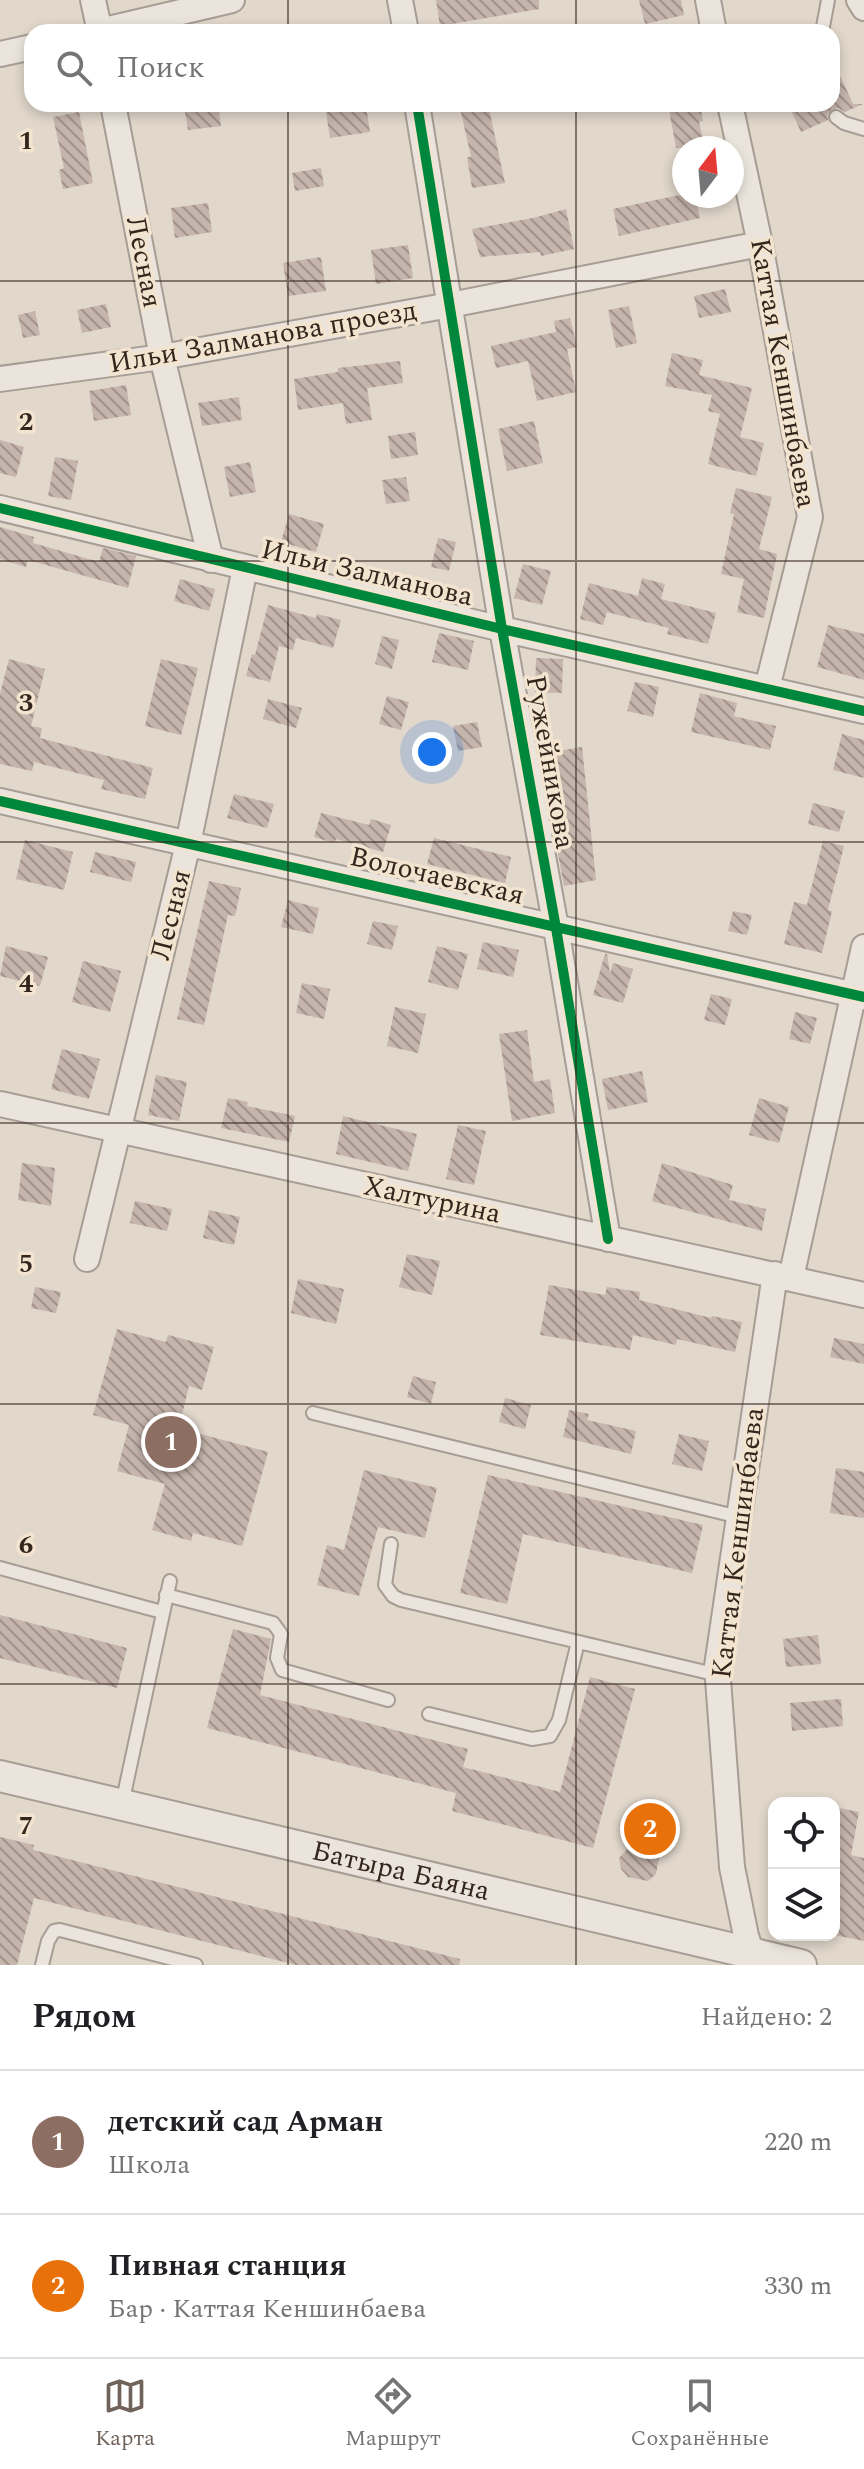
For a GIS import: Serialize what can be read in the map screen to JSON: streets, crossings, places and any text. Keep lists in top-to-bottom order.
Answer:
{
  "streets": {
    "street": [
      "Лесная",
      "Ильи Залманова проезд",
      "Каттая Кеншинбаева",
      "Ильи Залманова",
      "Ружейникова",
      "Волочаевская",
      "Халтурина",
      "Батыра Баяна"
    ]
  },
  "crossings": [
    ["Лесная", "Ильи Залманова проезд"],
    ["Лесная", "Ильи Залманова"],
    ["Лесная", "Волочаевская"],
    ["Лесная", "Халтурина"],
    ["Ильи Залманова проезд", "Каттая Кеншинбаева"],
    ["Ильи Залманова проезд", "Ружейникова"],
    ["Каттая Кеншинбаева", "Ильи Залманова"],
    ["Каттая Кеншинбаева", "Волочаевская"],
    ["Каттая Кеншинбаева", "Халтурина"],
    ["Каттая Кеншинбаева", "Батыра Баяна"],
    ["Ильи Залманова", "Ружейникова"],
    ["Ружейникова", "Волочаевская"],
    ["Ружейникова", "Халтурина"]
  ],
  "north": "top",
  "page": {
    "search": "Поиск",
    "pins": ["1", "2"],
    "heading": ["Рядом", "Найдено: 2"],
    "list": [
      {
        "mark": "1",
        "name": "детский сад Арман",
        "note": "Школа",
        "value": "220 m"
      },
      {
        "mark": "2",
        "name": "Пивная станция",
        "note": "Бар · Каттая Кеншинбаева",
        "value": "330 m"
      }
    ],
    "nav": ["Карта", "Маршрут", "Сохранённые"]
  },
  "grid": {
    "rows": [
      "1",
      "2",
      "3",
      "4",
      "5",
      "6",
      "7"
    ]
  }
}
